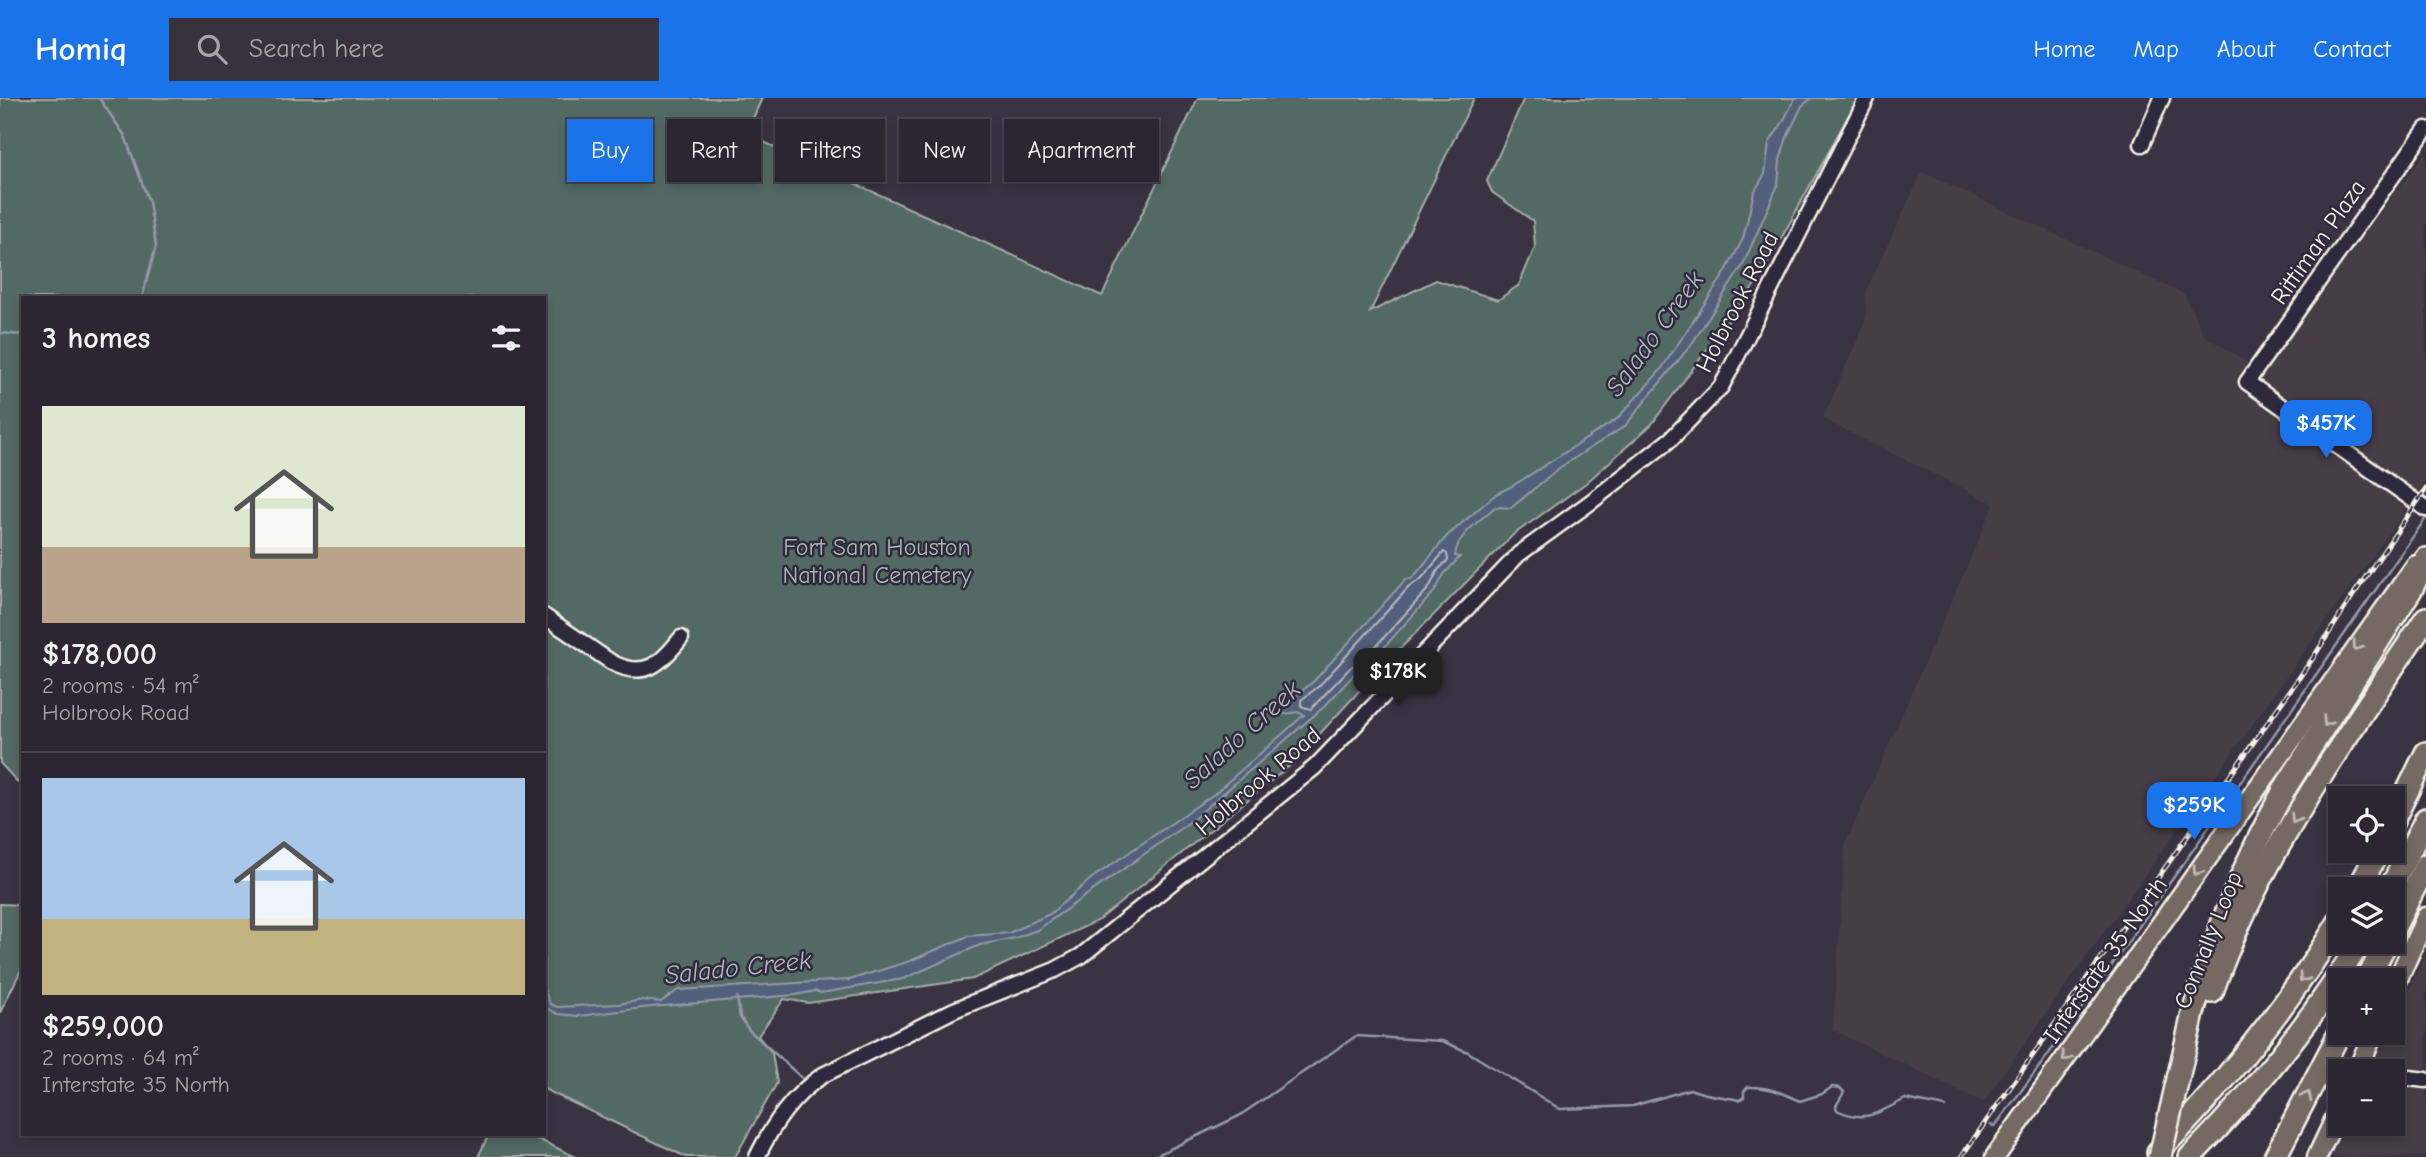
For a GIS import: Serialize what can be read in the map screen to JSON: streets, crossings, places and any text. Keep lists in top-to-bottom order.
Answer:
{
  "streets": {
    "highway": ["Connally Loop"],
    "main road": ["Interstate 35 North"],
    "street": ["Rittiman Plaza", "Holbrook Road"]
  },
  "one_way": ["Interstate 35 North"],
  "water": ["Salado Creek"],
  "parks": ["Fort Sam Houston National Cemetery"],
  "page": {
    "header": "Homiq",
    "search": "Search here",
    "nav": [
      "Home",
      "Map",
      "About",
      "Contact"
    ],
    "chip": [
      "Buy",
      "Rent",
      "Filters",
      "New",
      "Apartment"
    ],
    "heading": "3 homes",
    "list": [
      {
        "name": "$178,000",
        "note": "2 rooms · 54 m² · Holbrook Road"
      },
      {
        "name": "$259,000",
        "note": "2 rooms · 64 m² · Interstate 35 North"
      }
    ],
    "price": ["$457K", "$178K", "$259K"],
    "map_buttons": ["+", "−"]
  }
}
